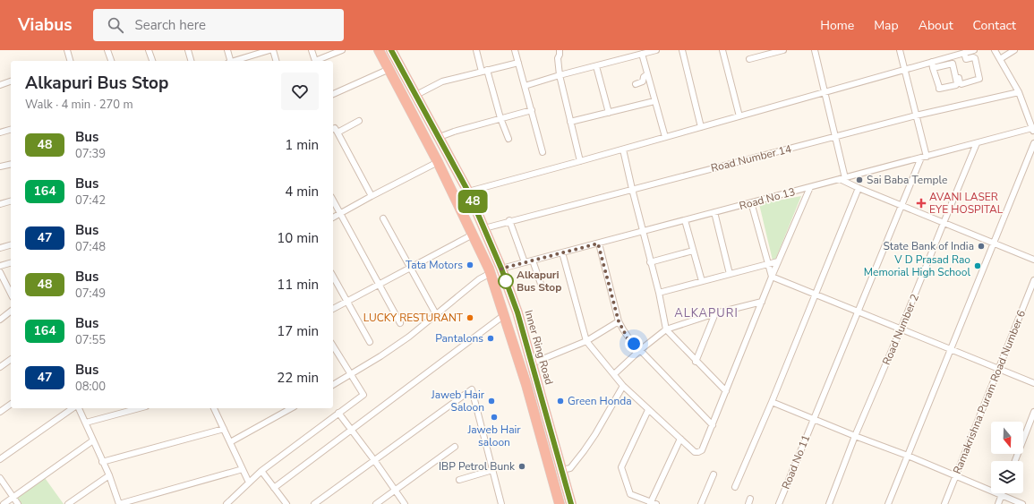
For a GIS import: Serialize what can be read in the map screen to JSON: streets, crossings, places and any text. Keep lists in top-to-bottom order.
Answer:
{
  "streets": {
    "highway": ["Inner Ring Road"],
    "street": [
      "Road Number 14",
      "Road No 13",
      "Road Number 2",
      "Ramakrishna Puram Road Number 6",
      "Road No 11"
    ]
  },
  "crossings": [
    ["Road Number 14", "Inner Ring Road"],
    ["Road No 13", "Road Number 2"],
    ["Road No 13", "Inner Ring Road"],
    ["Road No 13", "Road No 11"]
  ],
  "districts": ["ALKAPURI"],
  "places": {
    "other": [
      "Sai Baba Temple",
      "State Bank of India",
      "Tata Motors",
      "V D Prasad Rao Memorial High School",
      "Alkapuri Bus Stop",
      "LUCKY RESTURANT",
      "Pantalons",
      "Jaweb Hair Saloon",
      "Green Honda",
      "Jaweb Hair saloon",
      "IBP Petrol Bunk"
    ],
    "health": ["AVANI LASER EYE HOSPITAL"]
  },
  "lines": ["bus line 48"],
  "north": "bottom",
  "page": {
    "header": "Viabus",
    "search": "Search here",
    "nav": [
      "Home",
      "Map",
      "About",
      "Contact"
    ],
    "on_map": "48",
    "heading": ["Alkapuri Bus Stop", "Walk · 4 min · 270 m"],
    "list": [
      {
        "mark": "48",
        "name": "Bus",
        "note": "07:39",
        "value": "1 min"
      },
      {
        "mark": "164",
        "name": "Bus",
        "note": "07:42",
        "value": "4 min"
      },
      {
        "mark": "47",
        "name": "Bus",
        "note": "07:48",
        "value": "10 min"
      },
      {
        "mark": "48",
        "name": "Bus",
        "note": "07:49",
        "value": "11 min"
      },
      {
        "mark": "164",
        "name": "Bus",
        "note": "07:55",
        "value": "17 min"
      },
      {
        "mark": "47",
        "name": "Bus",
        "note": "08:00",
        "value": "22 min"
      }
    ]
  }
}
